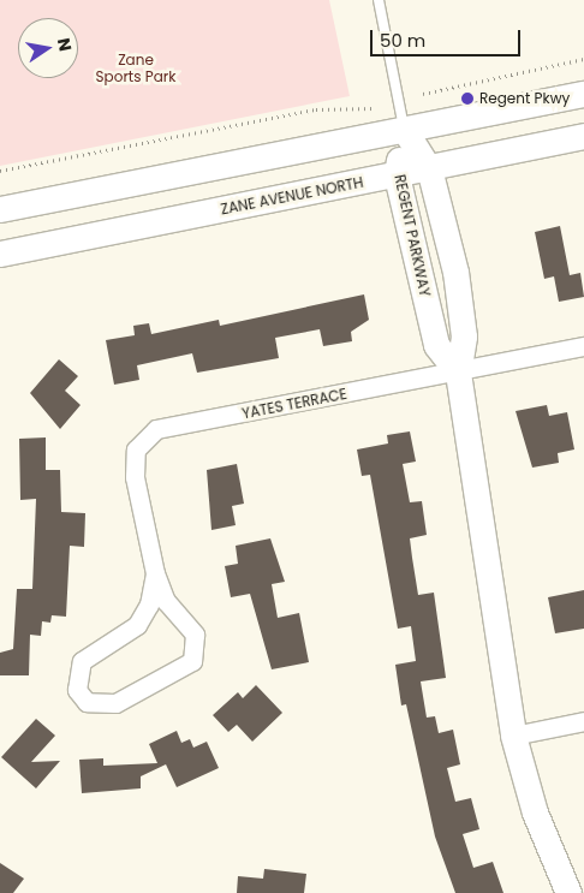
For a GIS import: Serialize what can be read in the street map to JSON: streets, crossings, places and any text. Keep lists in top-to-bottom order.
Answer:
{
  "streets": {
    "main road": ["ZANE AVENUE NORTH", "REGENT PARKWAY"],
    "street": ["YATES TERRACE"]
  },
  "crossings": [
    ["ZANE AVENUE NORTH", "REGENT PARKWAY"],
    ["REGENT PARKWAY", "YATES TERRACE"]
  ],
  "parks": ["Zane Sports Park"],
  "places": ["Regent Pkwy"],
  "scale_bar": "50 m",
  "north": "right"
}
